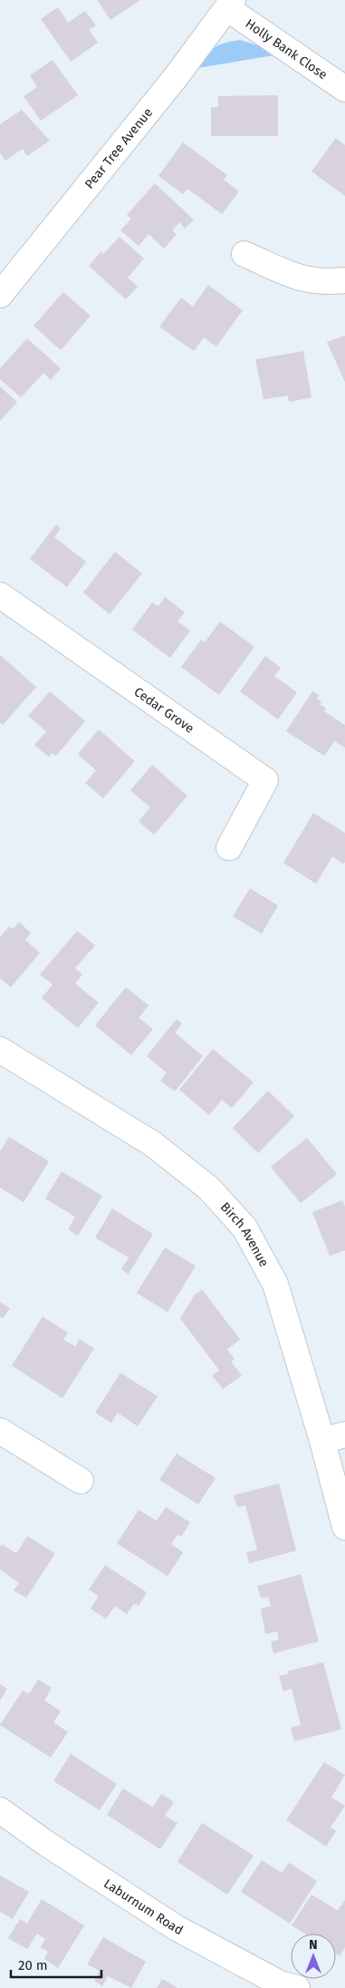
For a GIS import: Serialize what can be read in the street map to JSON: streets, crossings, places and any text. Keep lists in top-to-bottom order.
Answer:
{
  "streets": {
    "street": [
      "Holly Bank Close",
      "Pear Tree Avenue",
      "Cedar Grove",
      "Birch Avenue",
      "Laburnum Road"
    ]
  },
  "crossings": [
    ["Holly Bank Close", "Pear Tree Avenue"]
  ],
  "scale_bar": "20 m",
  "north": "top"
}
